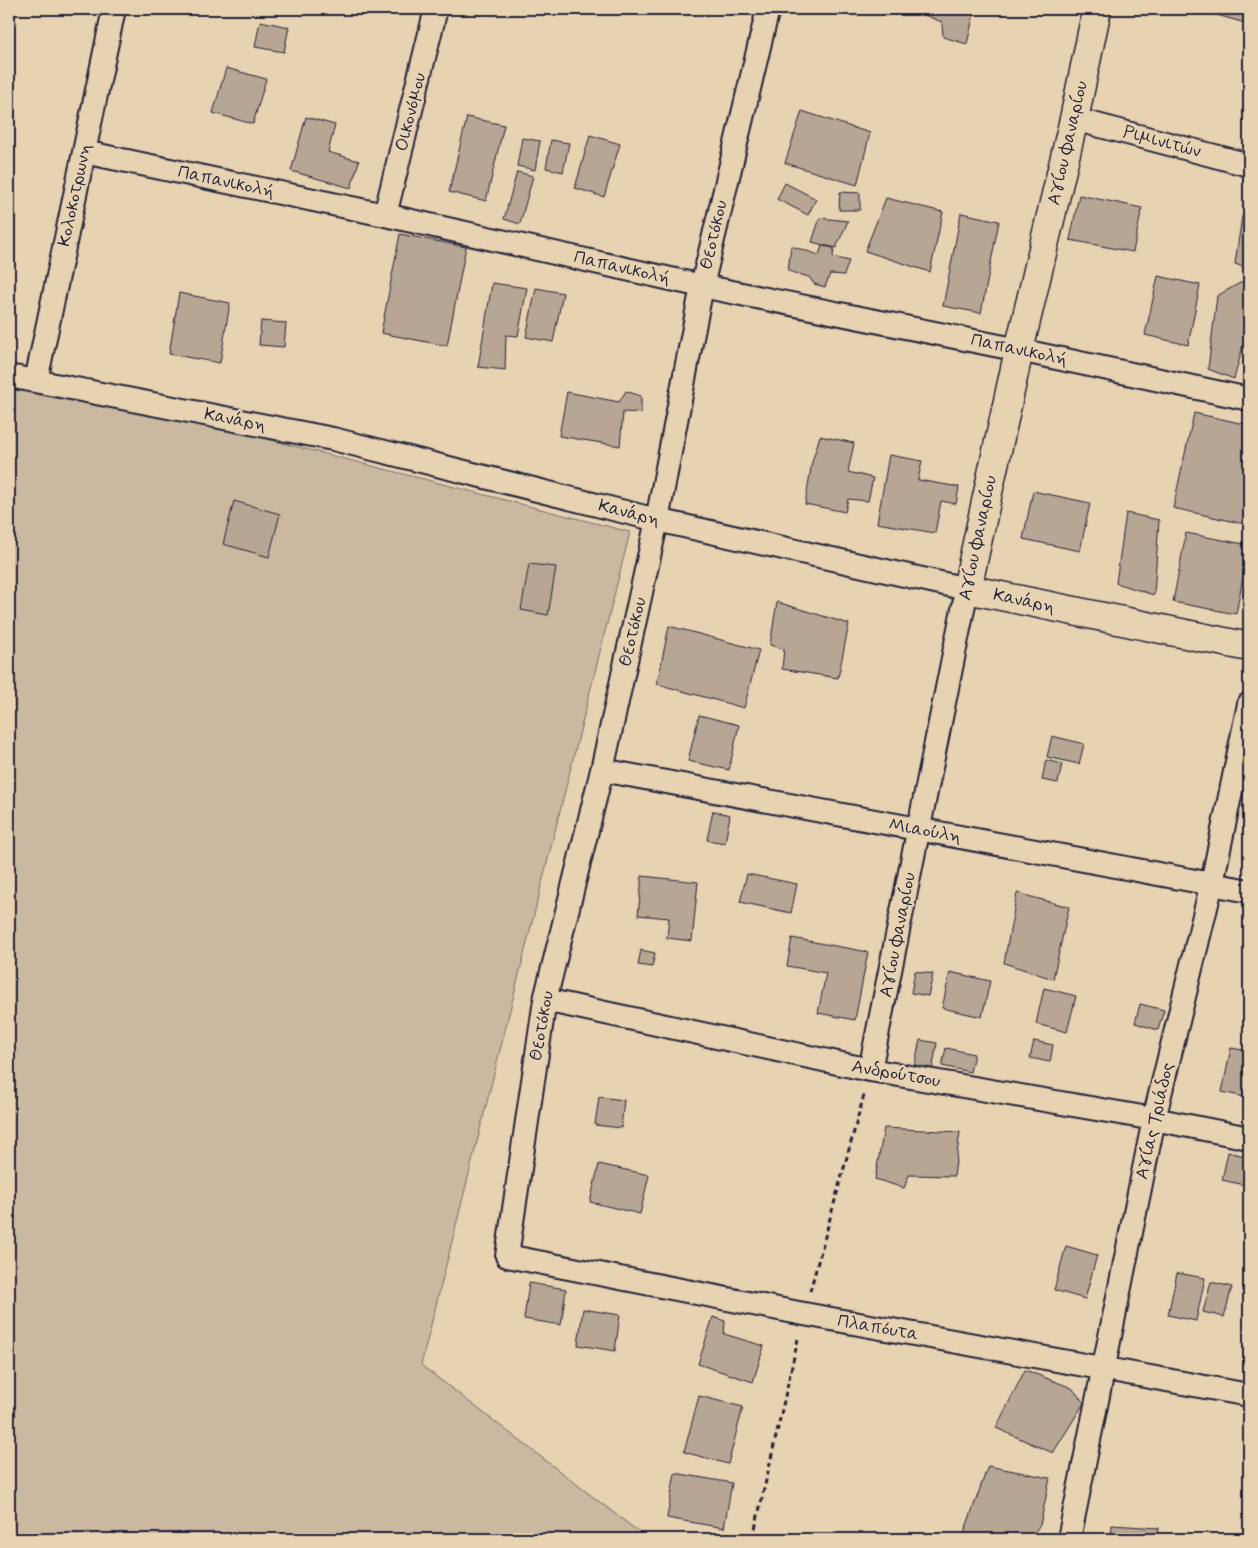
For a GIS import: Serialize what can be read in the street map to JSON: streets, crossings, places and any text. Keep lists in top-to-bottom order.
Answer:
{
  "streets": {
    "street": [
      "Οικονόμου",
      "Ριμινιτών",
      "Αγίου Φαναρίου",
      "Παπανικολή",
      "Κολοκοτρωνη",
      "Θεοτόκου",
      "Κανάρη",
      "Μιαούλη",
      "Ανδρούτσου",
      "Αγίας Τριάδος",
      "Πλαπόυτα"
    ]
  },
  "crossings": [
    ["Οικονόμου", "Παπανικολή"],
    ["Ριμινιτών", "Αγίου Φαναρίου"],
    ["Αγίου Φαναρίου", "Παπανικολή"],
    ["Αγίου Φαναρίου", "Κανάρη"],
    ["Αγίου Φαναρίου", "Μιαούλη"],
    ["Αγίου Φαναρίου", "Ανδρούτσου"],
    ["Παπανικολή", "Κολοκοτρωνη"],
    ["Παπανικολή", "Θεοτόκου"],
    ["Κολοκοτρωνη", "Κανάρη"],
    ["Θεοτόκου", "Κανάρη"],
    ["Θεοτόκου", "Μιαούλη"],
    ["Θεοτόκου", "Ανδρούτσου"],
    ["Θεοτόκου", "Πλαπόυτα"],
    ["Μιαούλη", "Αγίας Τριάδος"],
    ["Ανδρούτσου", "Αγίας Τριάδος"],
    ["Αγίας Τριάδος", "Πλαπόυτα"]
  ]
}
